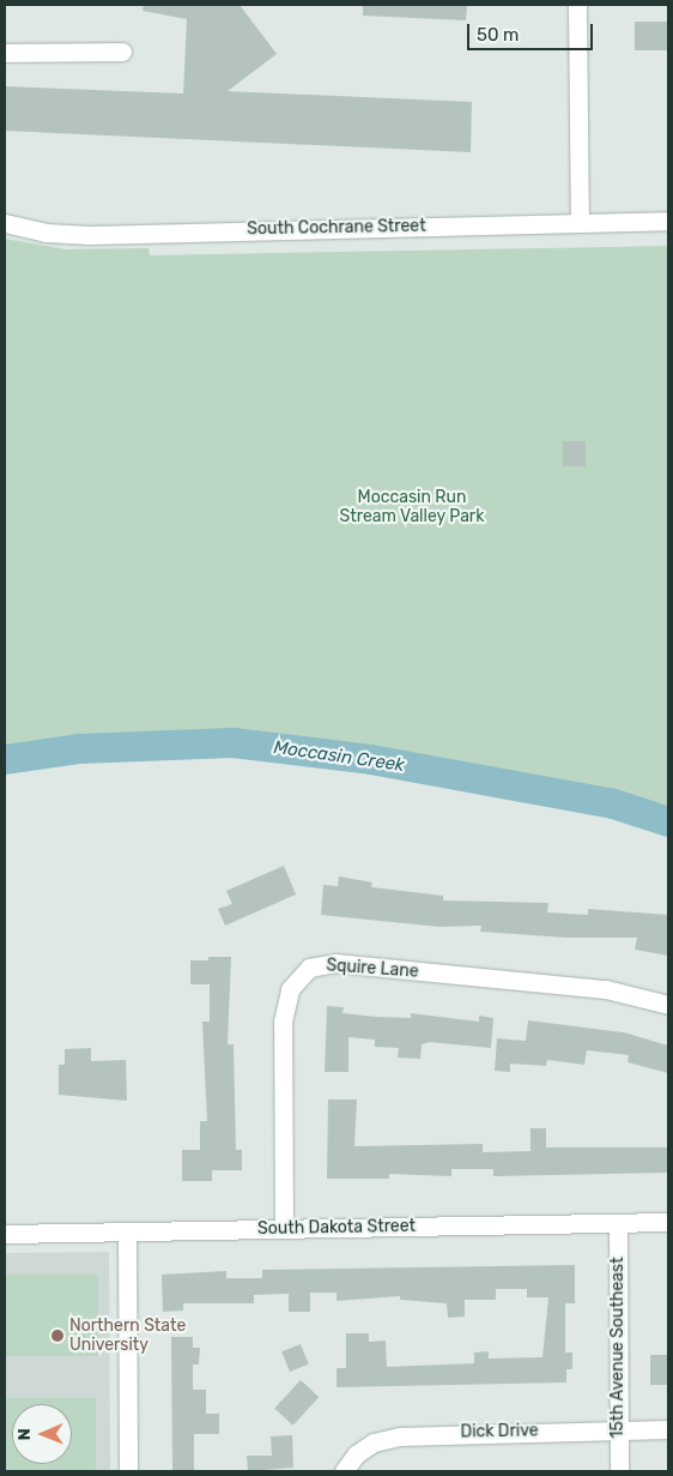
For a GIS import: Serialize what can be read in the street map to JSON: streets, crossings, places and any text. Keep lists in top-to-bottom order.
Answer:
{
  "streets": {
    "street": [
      "South Cochrane Street",
      "Squire Lane",
      "South Dakota Street",
      "15th Avenue Southeast",
      "Dick Drive"
    ]
  },
  "crossings": [
    ["Squire Lane", "South Dakota Street"],
    ["South Dakota Street", "15th Avenue Southeast"],
    ["15th Avenue Southeast", "Dick Drive"]
  ],
  "water": ["Moccasin Creek"],
  "parks": ["Moccasin Run Stream Valley Park"],
  "places": ["Northern State University"],
  "scale_bar": "50 m",
  "north": "left"
}
